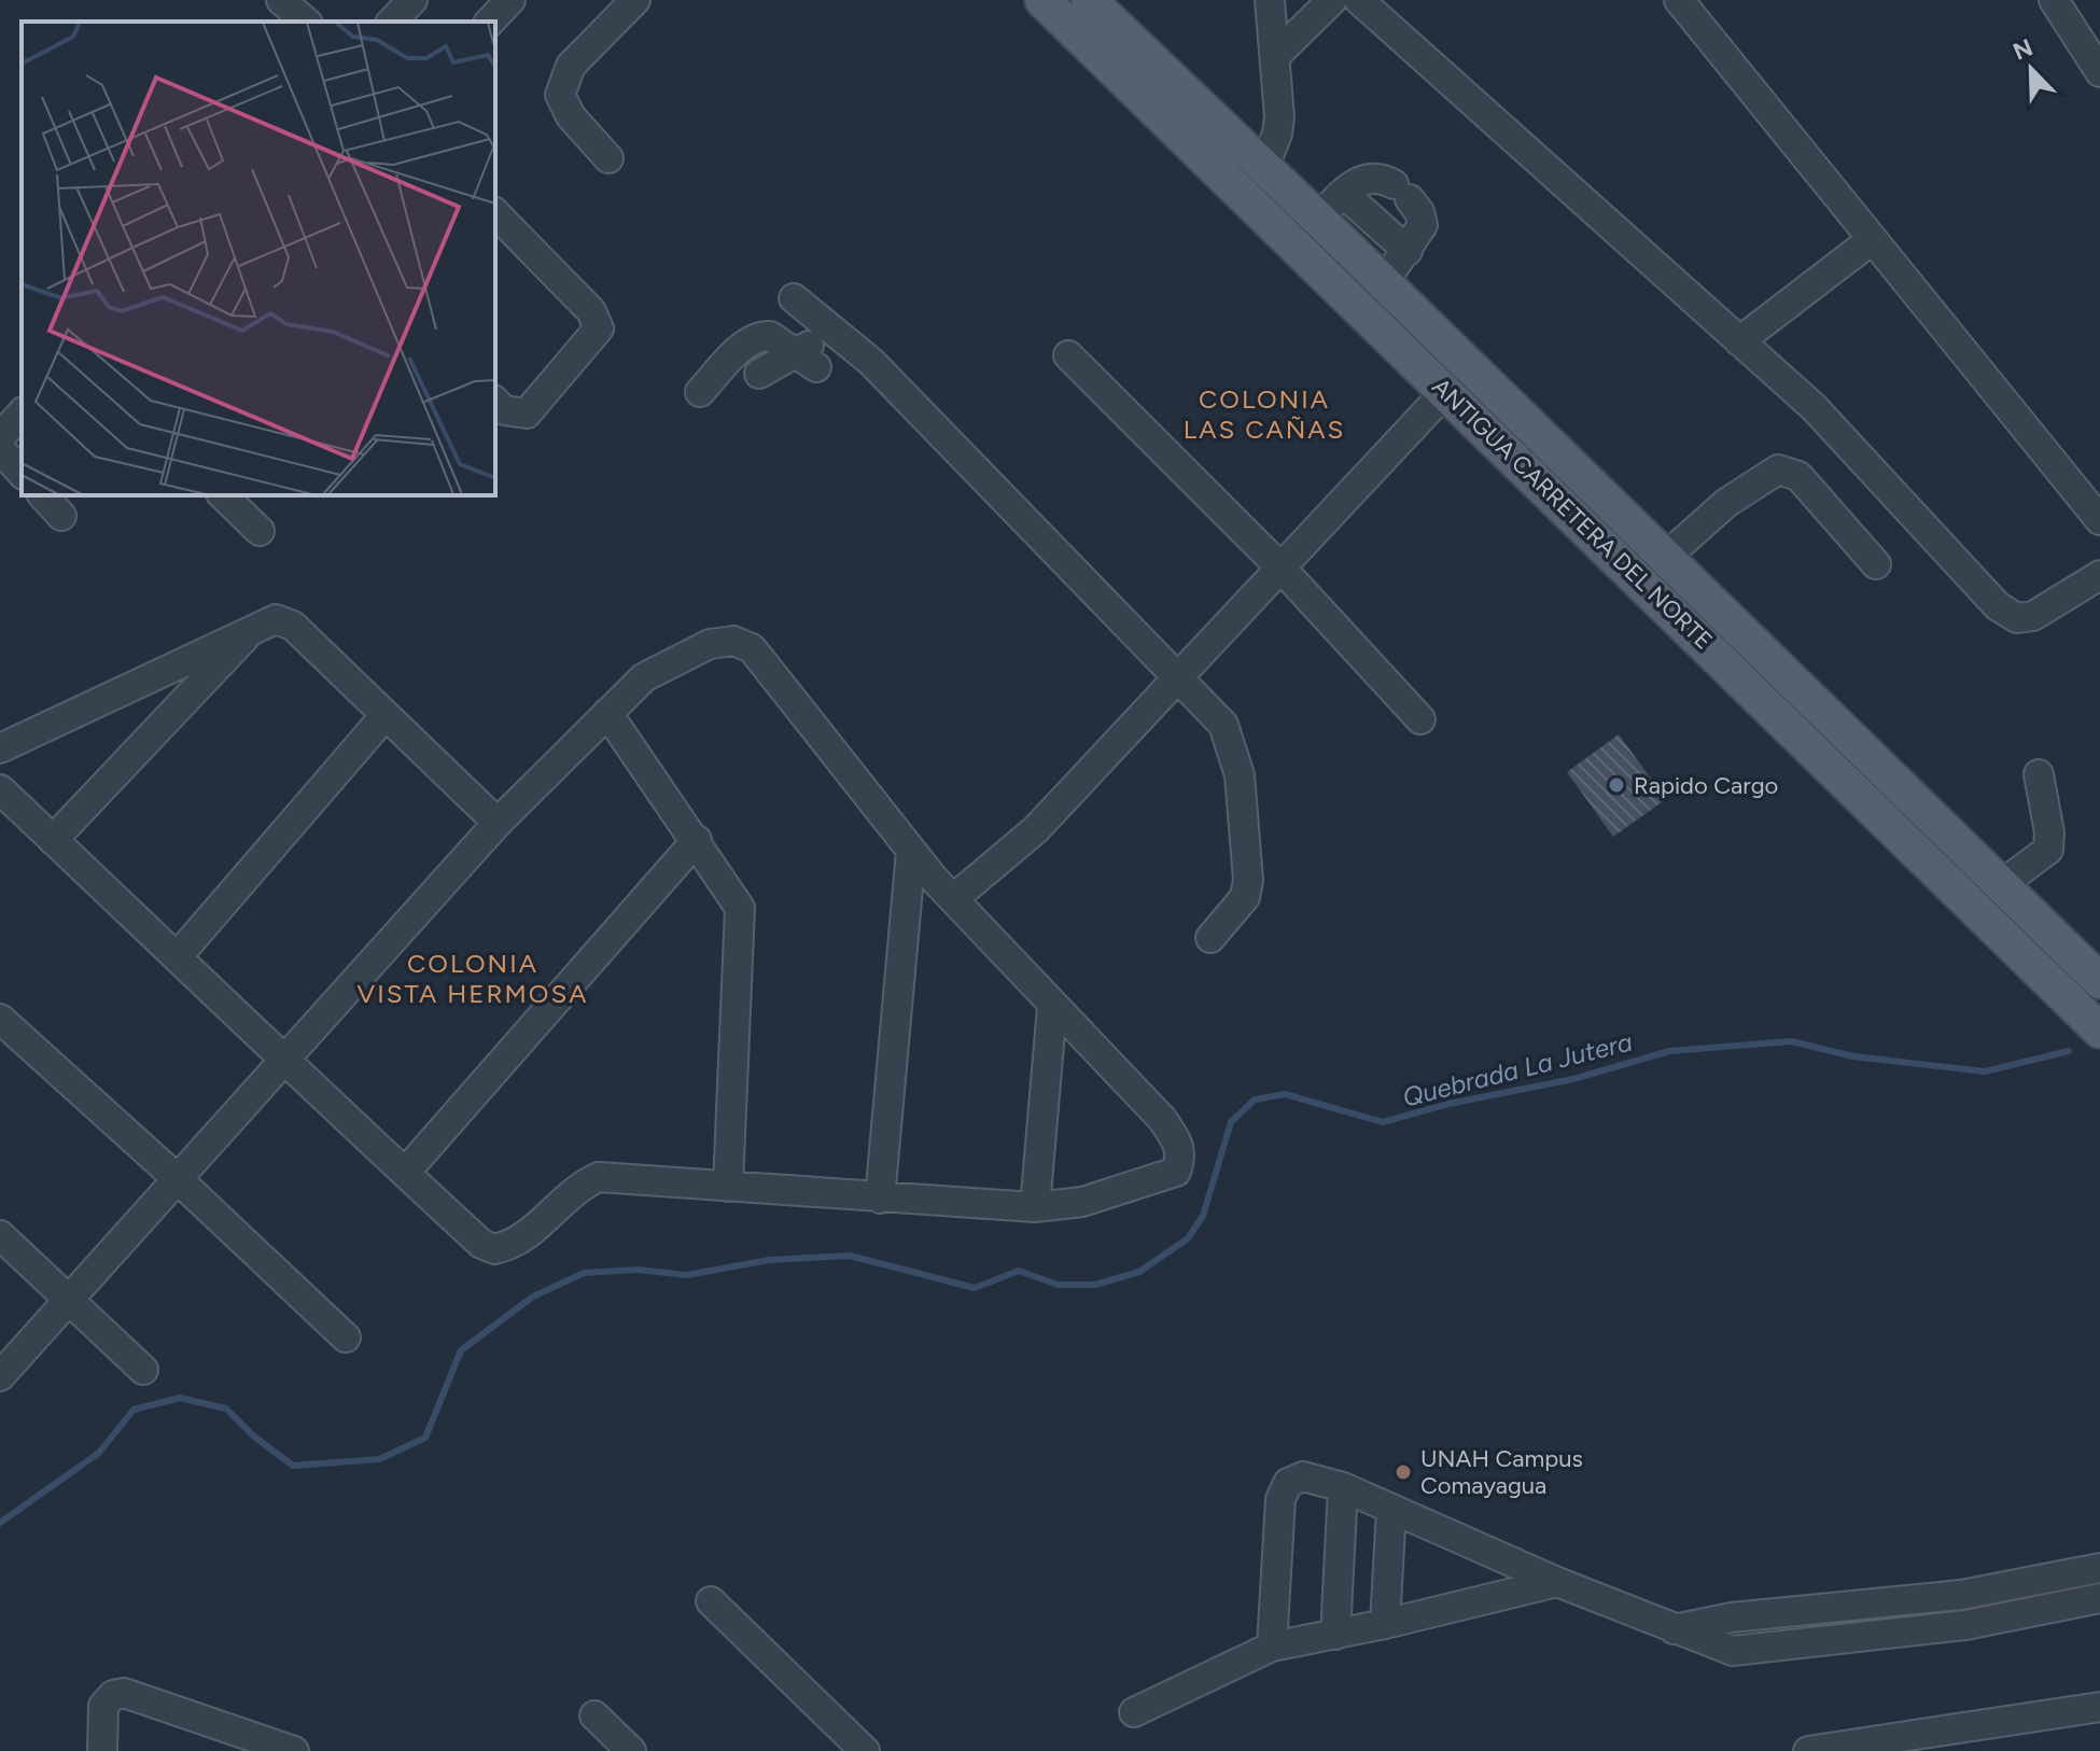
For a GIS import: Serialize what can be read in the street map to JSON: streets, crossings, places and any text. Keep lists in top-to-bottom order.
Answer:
{
  "streets": {
    "main road": ["ANTIGUA CARRETERA DEL NORTE"]
  },
  "districts": ["COLONIA LAS CAÑAS", "COLONIA VISTA HERMOSA"],
  "water": ["Quebrada La Jutera"],
  "places": ["Rapido Cargo", "UNAH Campus Comayagua"],
  "north": "top left"
}
